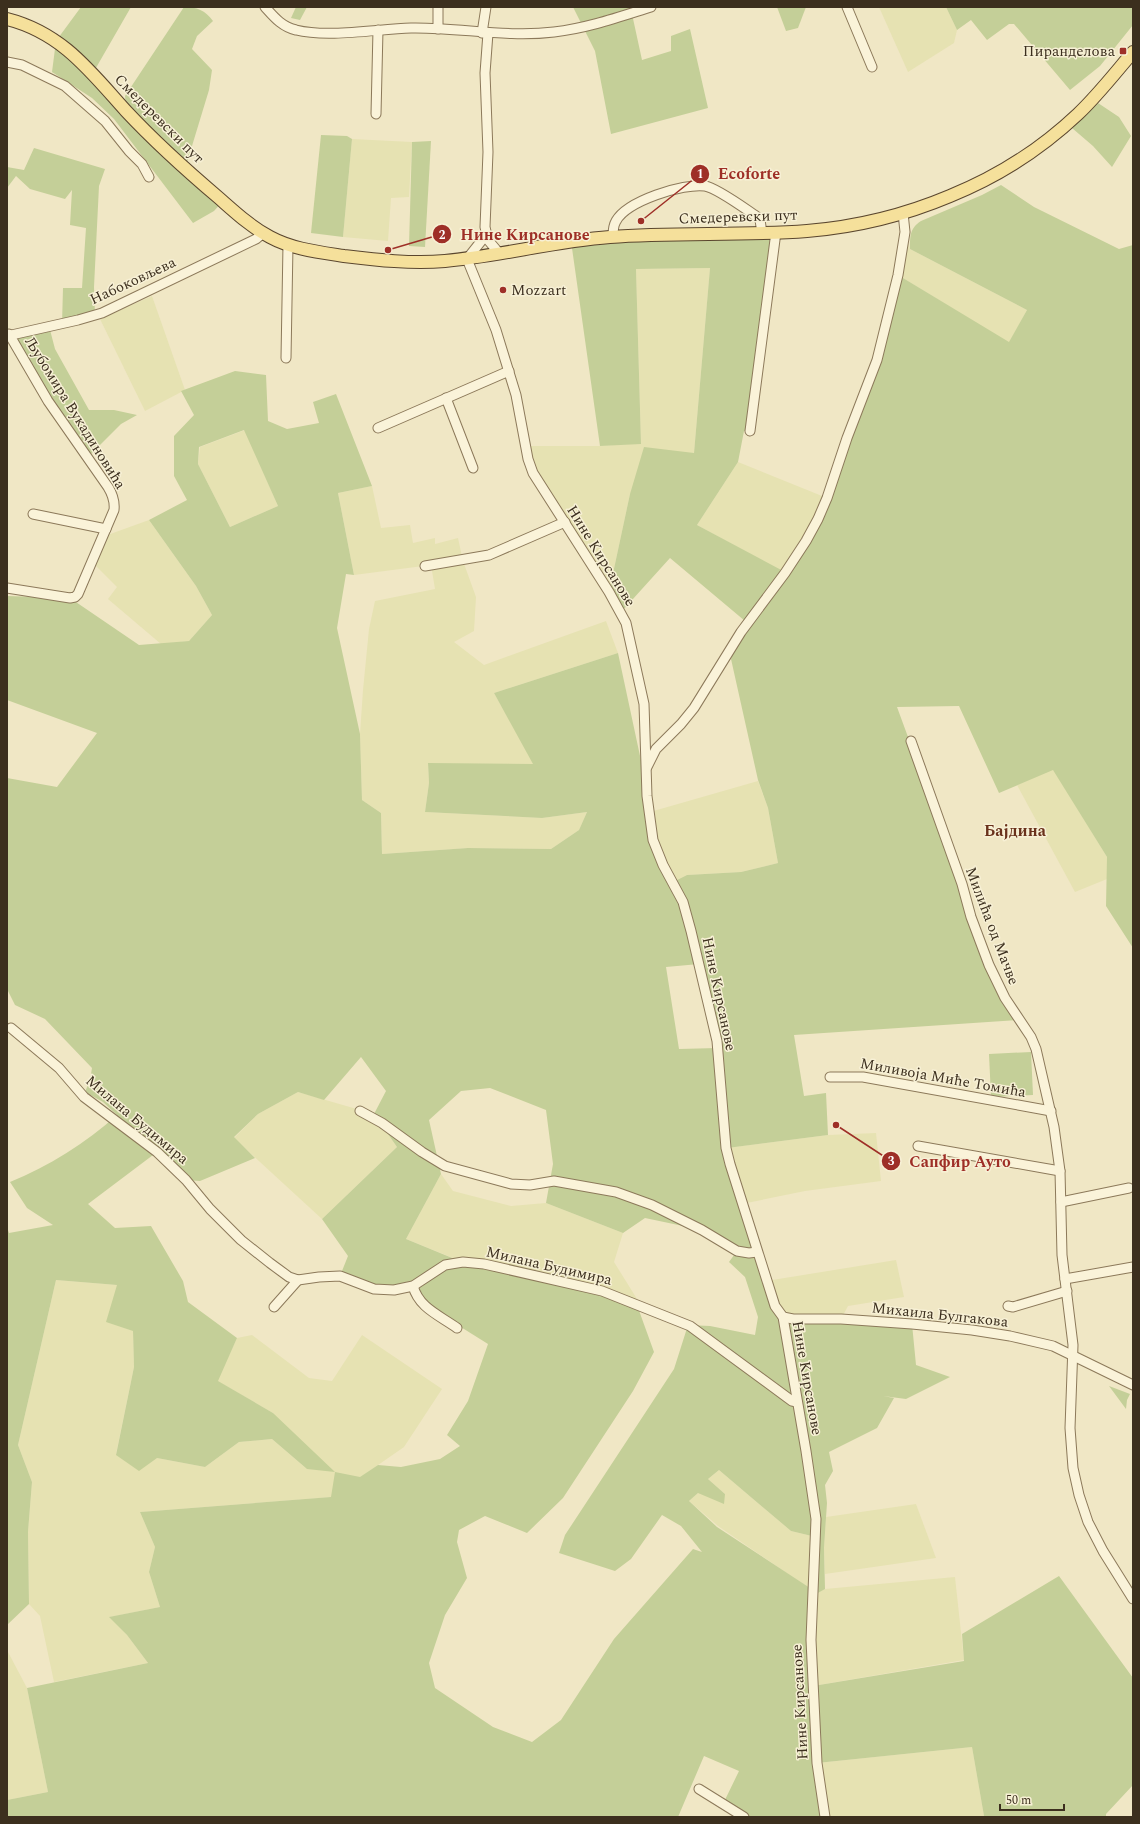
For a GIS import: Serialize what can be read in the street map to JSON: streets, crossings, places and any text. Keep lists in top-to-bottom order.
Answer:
{
  "streets": {
    "main road": ["Смедеревски пут"],
    "street": [
      "Набоковљева",
      "Љубомира Вукадиновића",
      "Нине Кирсанове",
      "Милића од Мачве",
      "Миливоја Миће Томића",
      "Милана Будимира",
      "Михаила Булгакова"
    ]
  },
  "crossings": [
    ["Смедеревски пут", "Набоковљева"],
    ["Смедеревски пут", "Нине Кирсанове"],
    ["Набоковљева", "Љубомира Вукадиновића"],
    ["Нине Кирсанове", "Милана Будимира"],
    ["Нине Кирсанове", "Михаила Булгакова"],
    ["Милића од Мачве", "Миливоја Миће Томића"],
    ["Милића од Мачве", "Михаила Булгакова"]
  ],
  "districts": ["Бајдина"],
  "places": {
    "transit": ["Пиранделова"],
    "other": [
      "Ecoforte",
      "Нине Кирсанове",
      "Mozzart",
      "Сапфир Ауто"
    ]
  },
  "scale_bar": "50 m"
}
